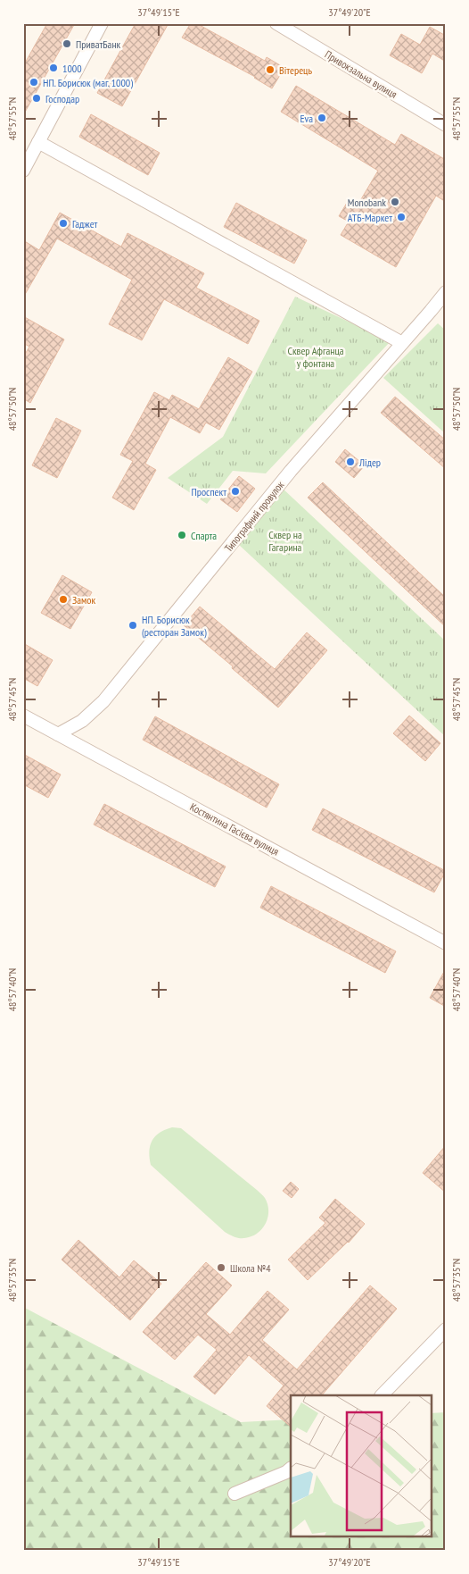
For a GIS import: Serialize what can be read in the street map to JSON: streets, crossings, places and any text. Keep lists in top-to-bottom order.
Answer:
{
  "streets": {
    "street": ["Привокзальна вулиця", "Типографний провулок", "Костянтина Гасієва вулиця"]
  },
  "crossings": [
    ["Типографний провулок", "Костянтина Гасієва вулиця"]
  ],
  "parks": ["Сквер Афганца у фонтана", "Сквер на Гагарина"],
  "places": [
    "ПриватБанк",
    "1000",
    "Вітерець",
    "НП. Борисюк (маг. 1000)",
    "Господар",
    "Eva",
    "Monobank",
    "АТБ-Маркет",
    "Гаджет",
    "Лідер",
    "Проспект",
    "Спарта",
    "Замок",
    "НП. Борисюк (ресторан Замок)",
    "Школа №4"
  ],
  "coordinates": [
    "37°49'15\"E",
    "37°49'20\"E",
    "48°57'55\"N",
    "48°57'50\"N",
    "48°57'45\"N",
    "48°57'40\"N",
    "48°57'35\"N"
  ]
}
